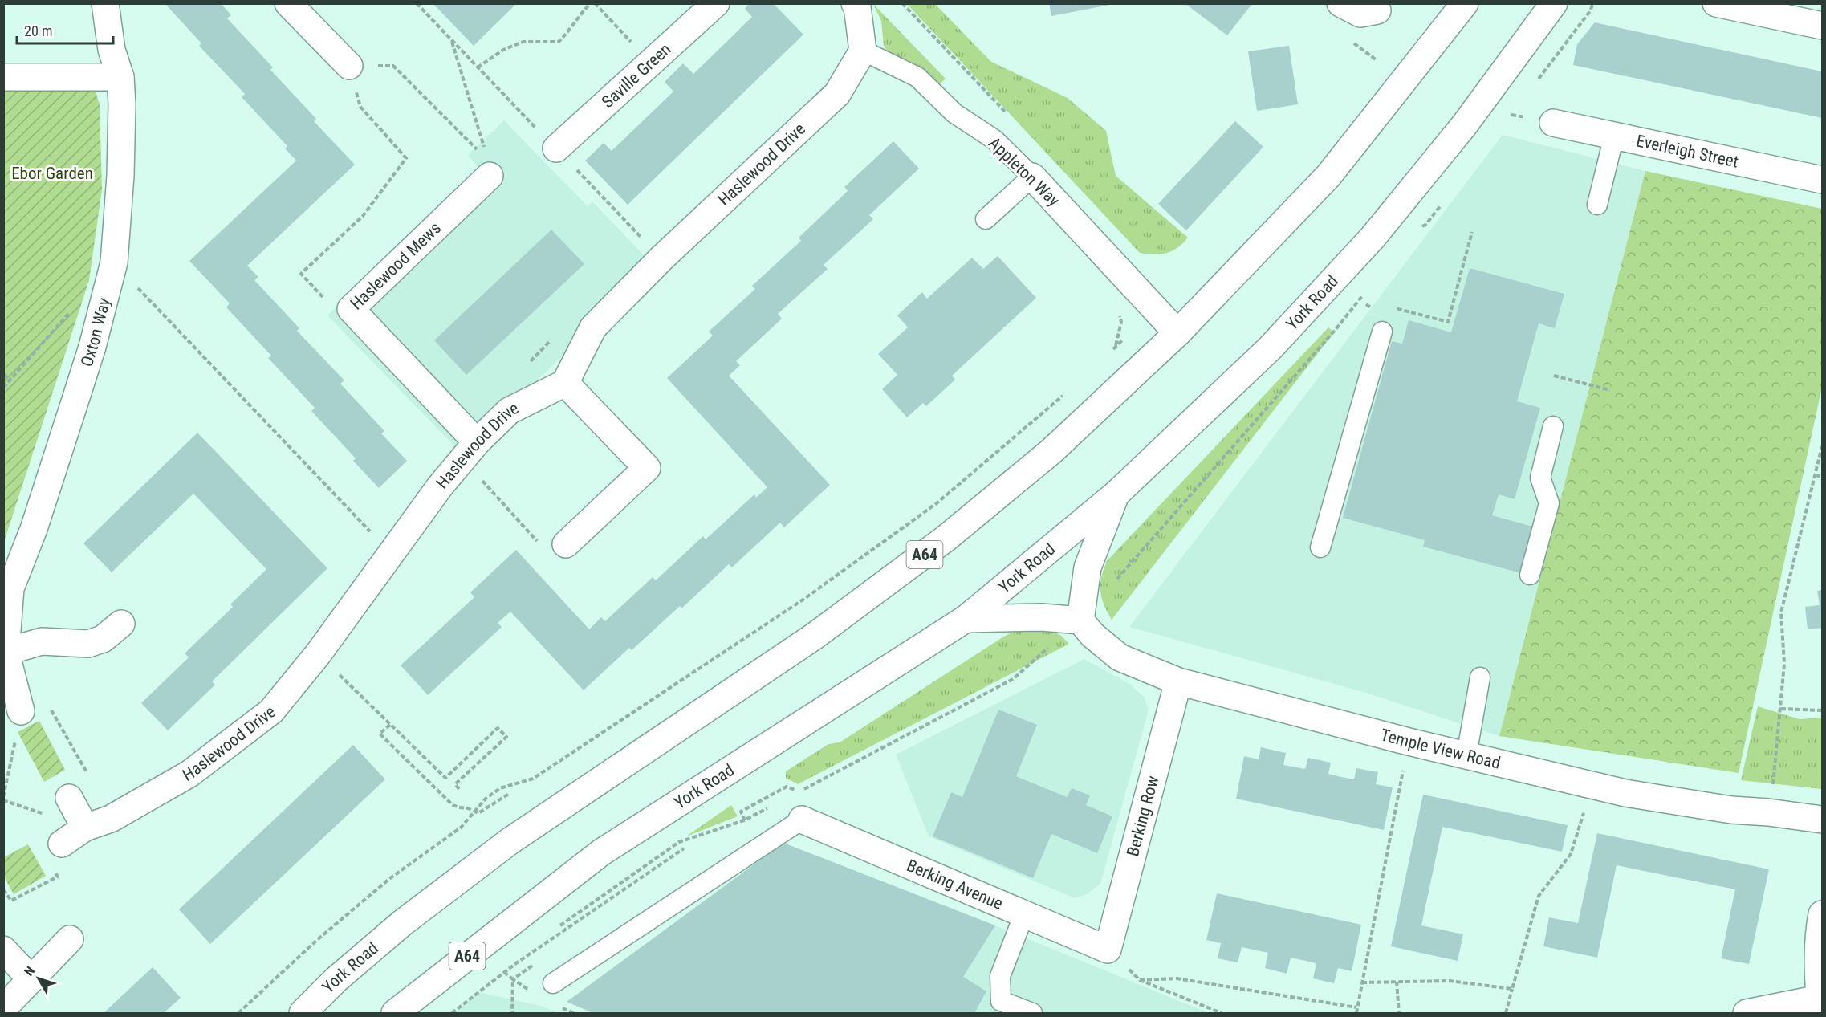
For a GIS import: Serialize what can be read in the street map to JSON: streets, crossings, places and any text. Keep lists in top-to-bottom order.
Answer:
{
  "streets": {
    "main road": [
      "Saville Green",
      "Everleigh Street",
      "Haslewood Drive",
      "Appleton Way",
      "Haslewood Mews",
      "York Road",
      "Oxton Way",
      "A64",
      "Temple View Road",
      "Berking Row",
      "Berking Avenue"
    ]
  },
  "crossings": [
    ["Haslewood Drive", "Appleton Way"],
    ["Haslewood Drive", "Haslewood Mews"],
    ["Appleton Way", "York Road"],
    ["Temple View Road", "Berking Row"],
    ["Berking Row", "Berking Avenue"]
  ],
  "parks": ["Ebor Garden"],
  "scale_bar": "20 m",
  "north": "top left"
}
